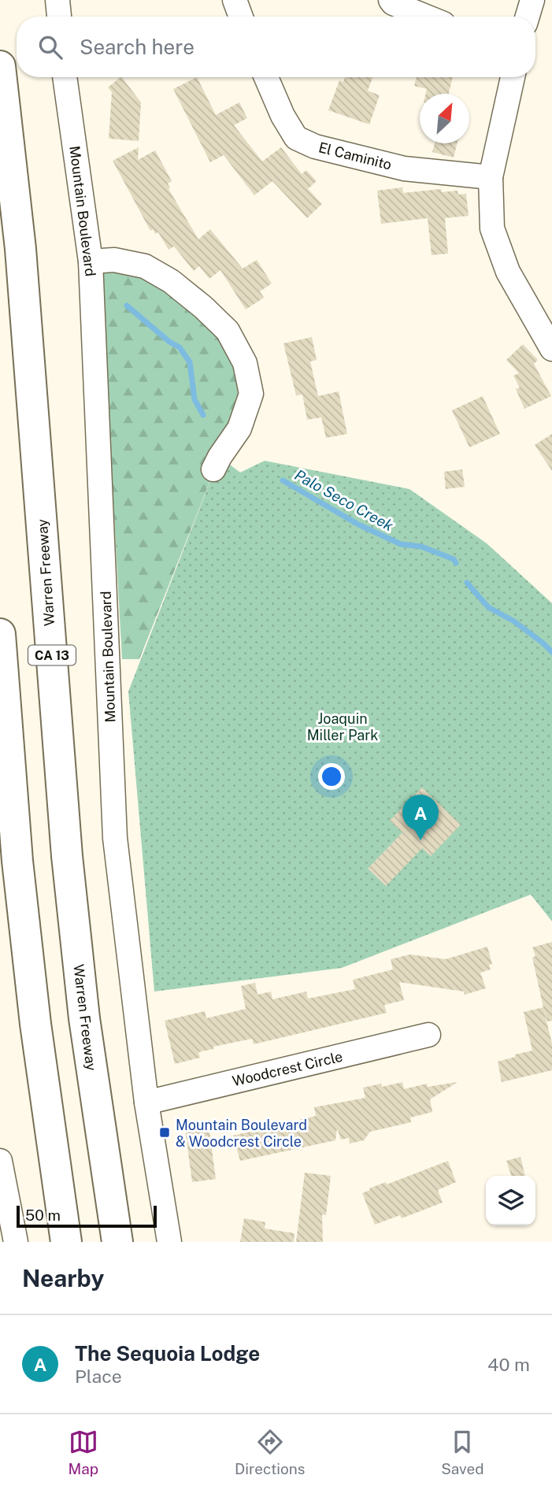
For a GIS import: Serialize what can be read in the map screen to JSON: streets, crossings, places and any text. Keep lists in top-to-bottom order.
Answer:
{
  "streets": {
    "highway": ["Warren Freeway", "CA 13"],
    "street": ["El Caminito", "Mountain Boulevard", "Woodcrest Circle"]
  },
  "crossings": [
    ["Mountain Boulevard", "Woodcrest Circle"]
  ],
  "water": ["Palo Seco Creek"],
  "parks": ["Joaquin Miller Park"],
  "places": {
    "transit": ["Mountain Boulevard & Woodcrest Circle"]
  },
  "scale_bar": "50 m",
  "north": "top right",
  "page": {
    "search": "Search here",
    "pins": "A",
    "scale": "50 m",
    "heading": "Nearby",
    "list": [
      {
        "mark": "A",
        "name": "The Sequoia Lodge",
        "note": "Place",
        "value": "40 m"
      }
    ],
    "nav": ["Map", "Directions", "Saved"]
  }
}
